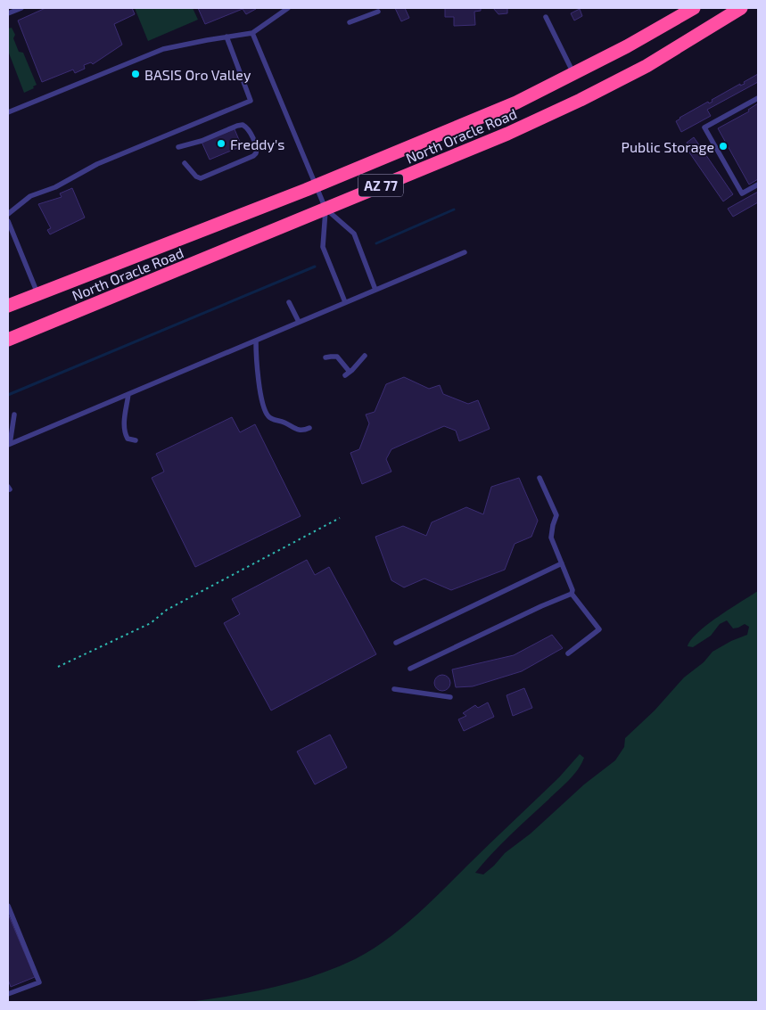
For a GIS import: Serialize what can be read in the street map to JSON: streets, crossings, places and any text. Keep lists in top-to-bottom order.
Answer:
{
  "streets": {
    "highway": ["North Oracle Road", "AZ 77"]
  },
  "places": ["BASIS Oro Valley", "Freddy's", "Public Storage"]
}
